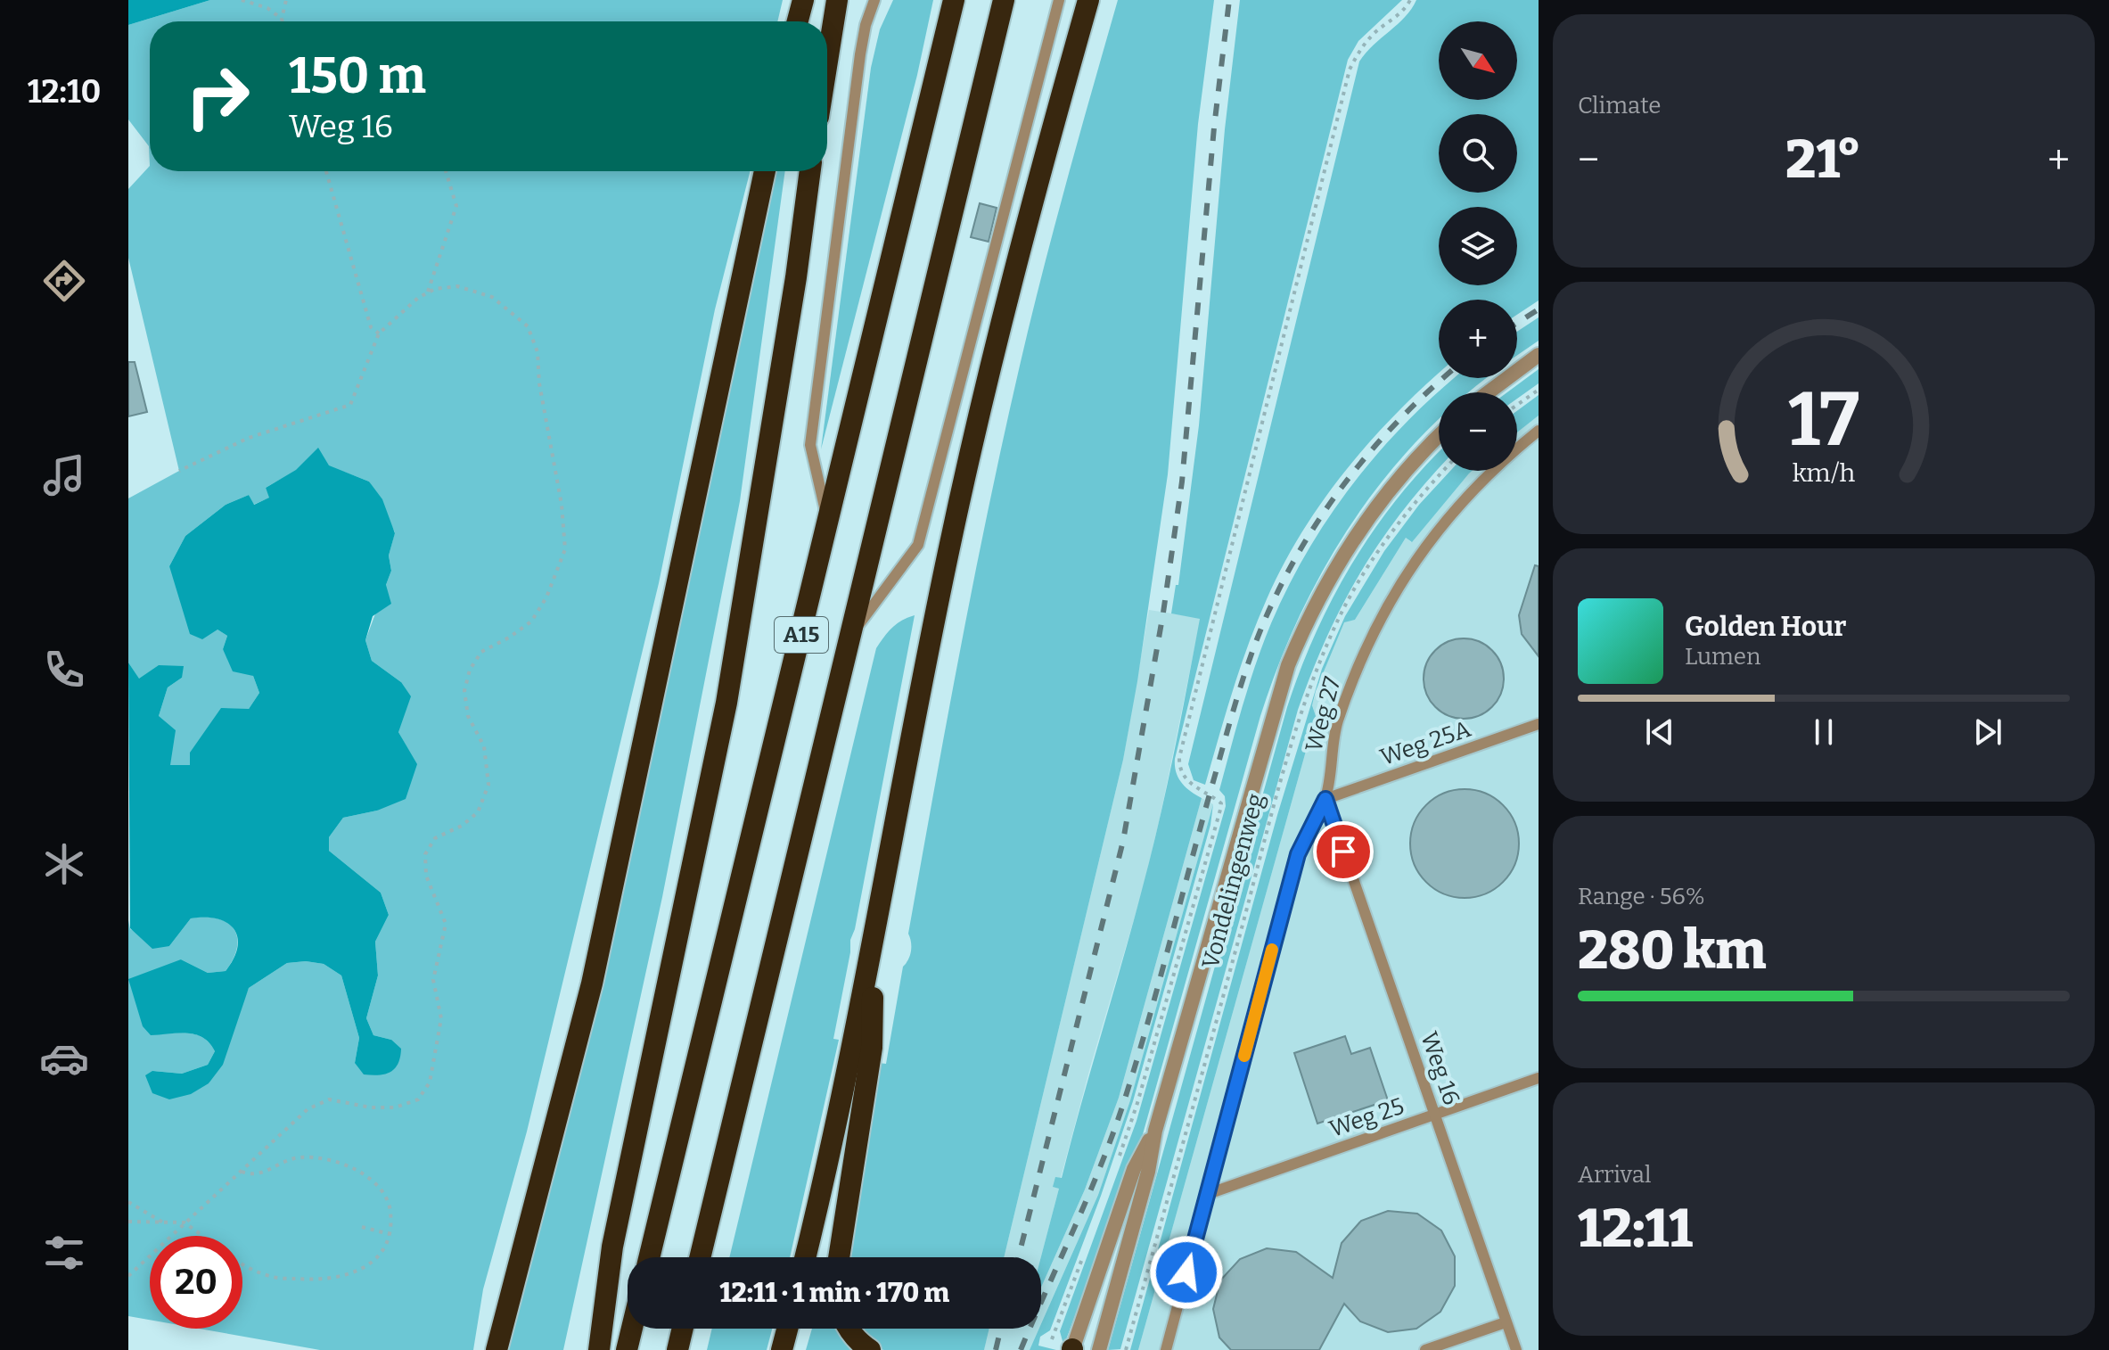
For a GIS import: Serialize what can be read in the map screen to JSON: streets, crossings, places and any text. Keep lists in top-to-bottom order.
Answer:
{
  "streets": {
    "highway": ["A15"],
    "street": ["Vondelingenweg"],
    "lane": [
      "Weg 27",
      "Weg 25A",
      "Weg 16",
      "Weg 25"
    ]
  },
  "crossings": [
    ["Weg 27", "Weg 25A"],
    ["Weg 27", "Weg 16"],
    ["Weg 27", "Weg 25"],
    ["Weg 25A", "Weg 16"],
    ["Weg 16", "Weg 25"]
  ],
  "north": "bottom right",
  "page": {
    "tabs": "12:10",
    "tile": [
      "Climate",
      ["Range · 56%", "280 km"],
      ["Arrival", "12:11"]
    ],
    "map_buttons": ["+", "−"],
    "turn": ["150 m", "Weg 16"],
    "heat": ["−", "21°", "+"],
    "song": ["Golden Hour", "Lumen"],
    "limit": "20",
    "trip": "12:11 · 1 min · 170 m",
    "gauge": ["17", "km/h"]
  }
}
